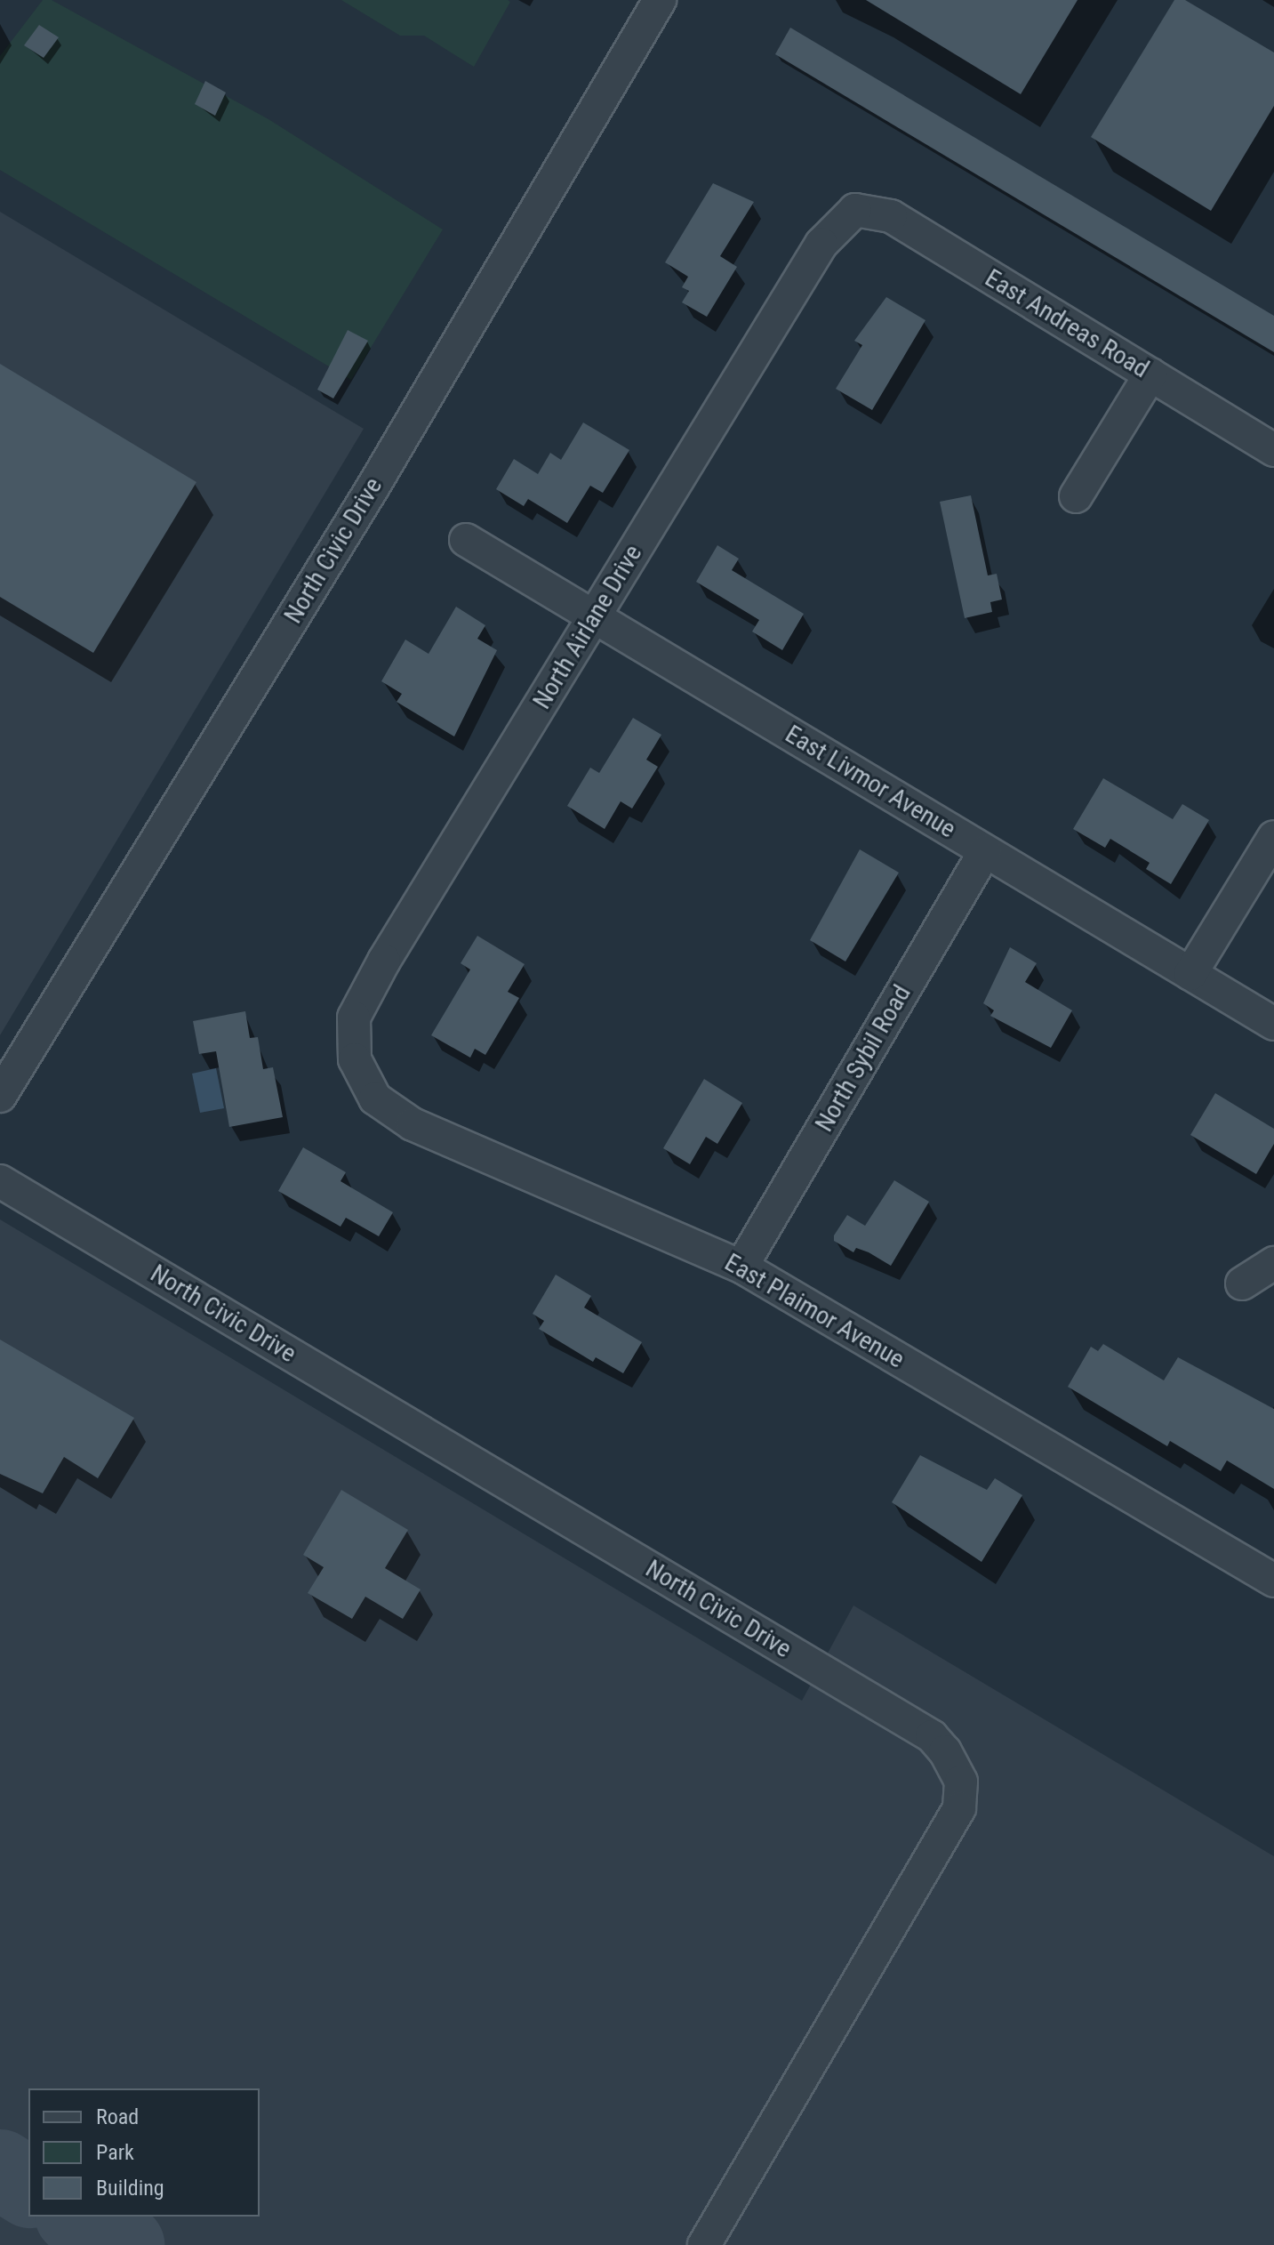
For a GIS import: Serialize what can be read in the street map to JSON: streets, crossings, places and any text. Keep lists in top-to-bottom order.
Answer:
{
  "streets": {
    "street": [
      "East Andreas Road",
      "North Civic Drive",
      "North Airlane Drive",
      "East Livmor Avenue",
      "North Sybil Road",
      "East Plaimor Avenue"
    ]
  },
  "crossings": [
    ["East Andreas Road", "North Airlane Drive"],
    ["North Airlane Drive", "East Livmor Avenue"],
    ["North Airlane Drive", "East Plaimor Avenue"],
    ["East Livmor Avenue", "North Sybil Road"],
    ["North Sybil Road", "East Plaimor Avenue"]
  ],
  "legend": ["Road", "Park", "Building"]
}
